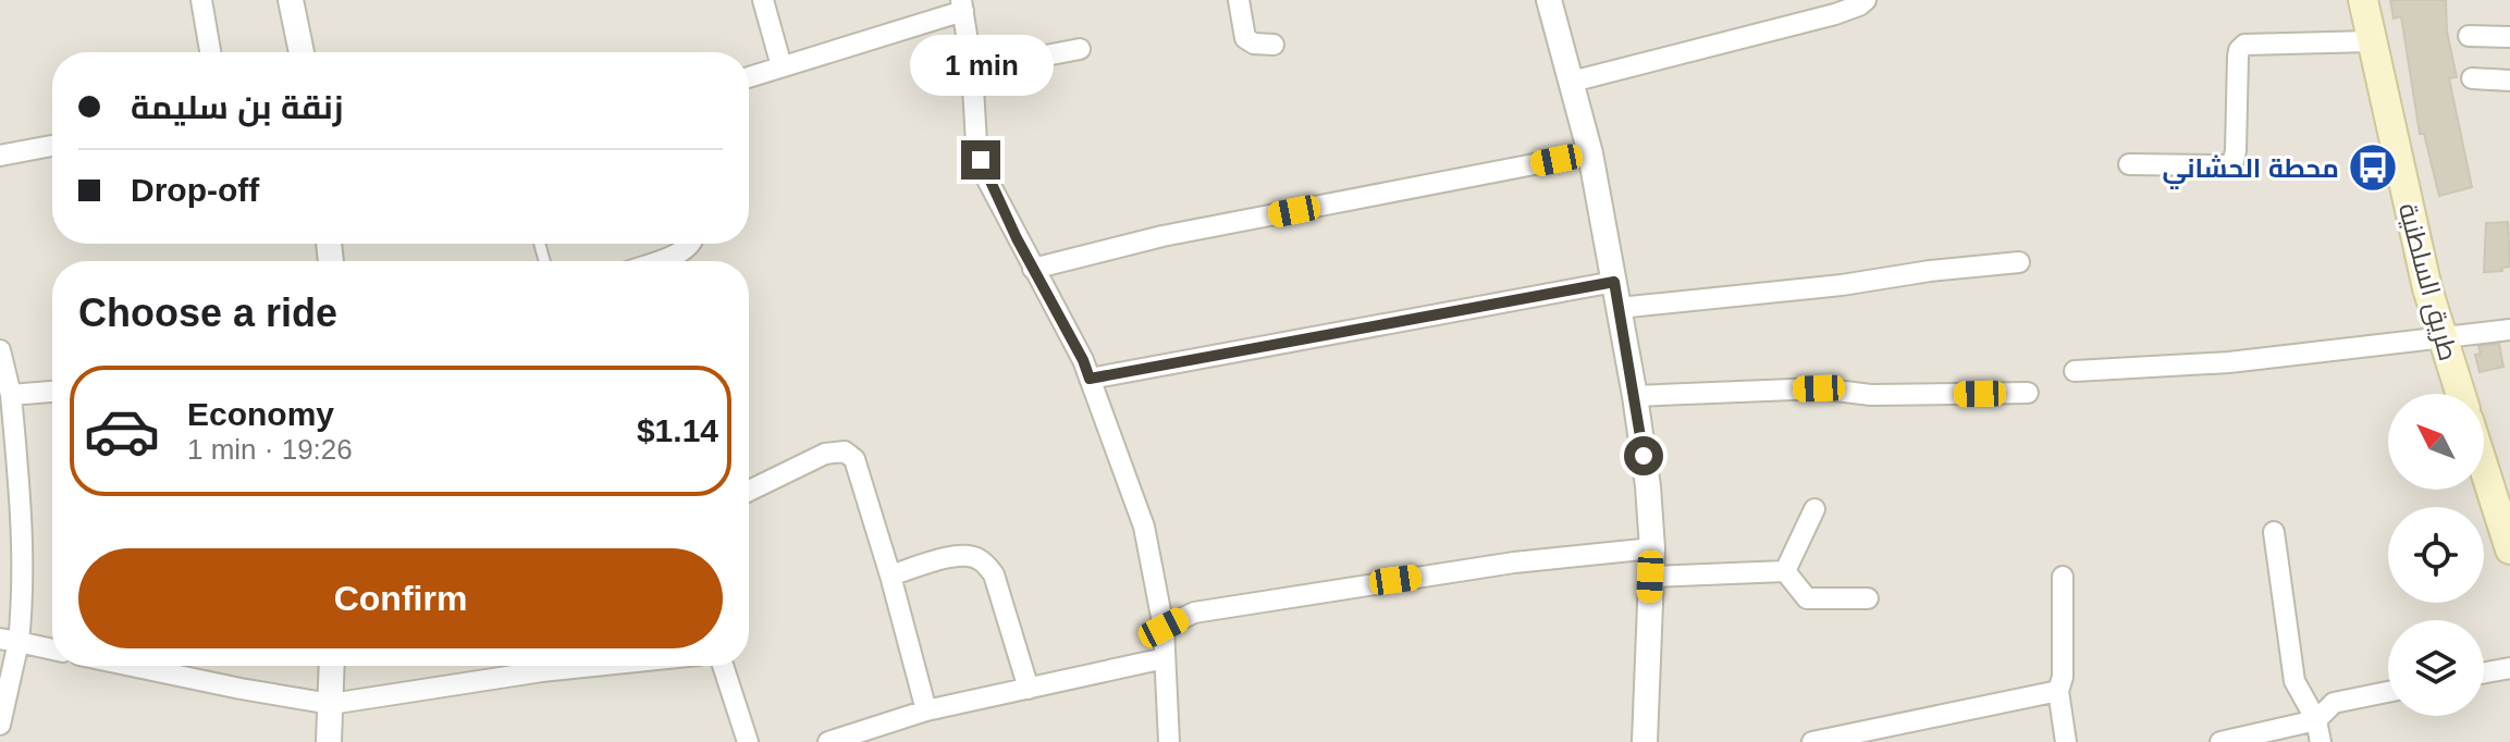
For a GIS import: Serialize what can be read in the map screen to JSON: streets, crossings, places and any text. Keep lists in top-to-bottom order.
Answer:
{
  "streets": {
    "main road": ["طريق السلطنية"]
  },
  "places": {
    "bus stop": ["محطة الحشاني"]
  },
  "north": "top left",
  "page": {
    "bubble": "1 min",
    "banner": ["زنقة بن سليمة", "Drop-off"],
    "heading": "Choose a ride",
    "list": [
      {
        "name": "Economy",
        "note": "1 min · 19:26",
        "value": "$1.14"
      }
    ],
    "buttons": "Confirm"
  }
}
